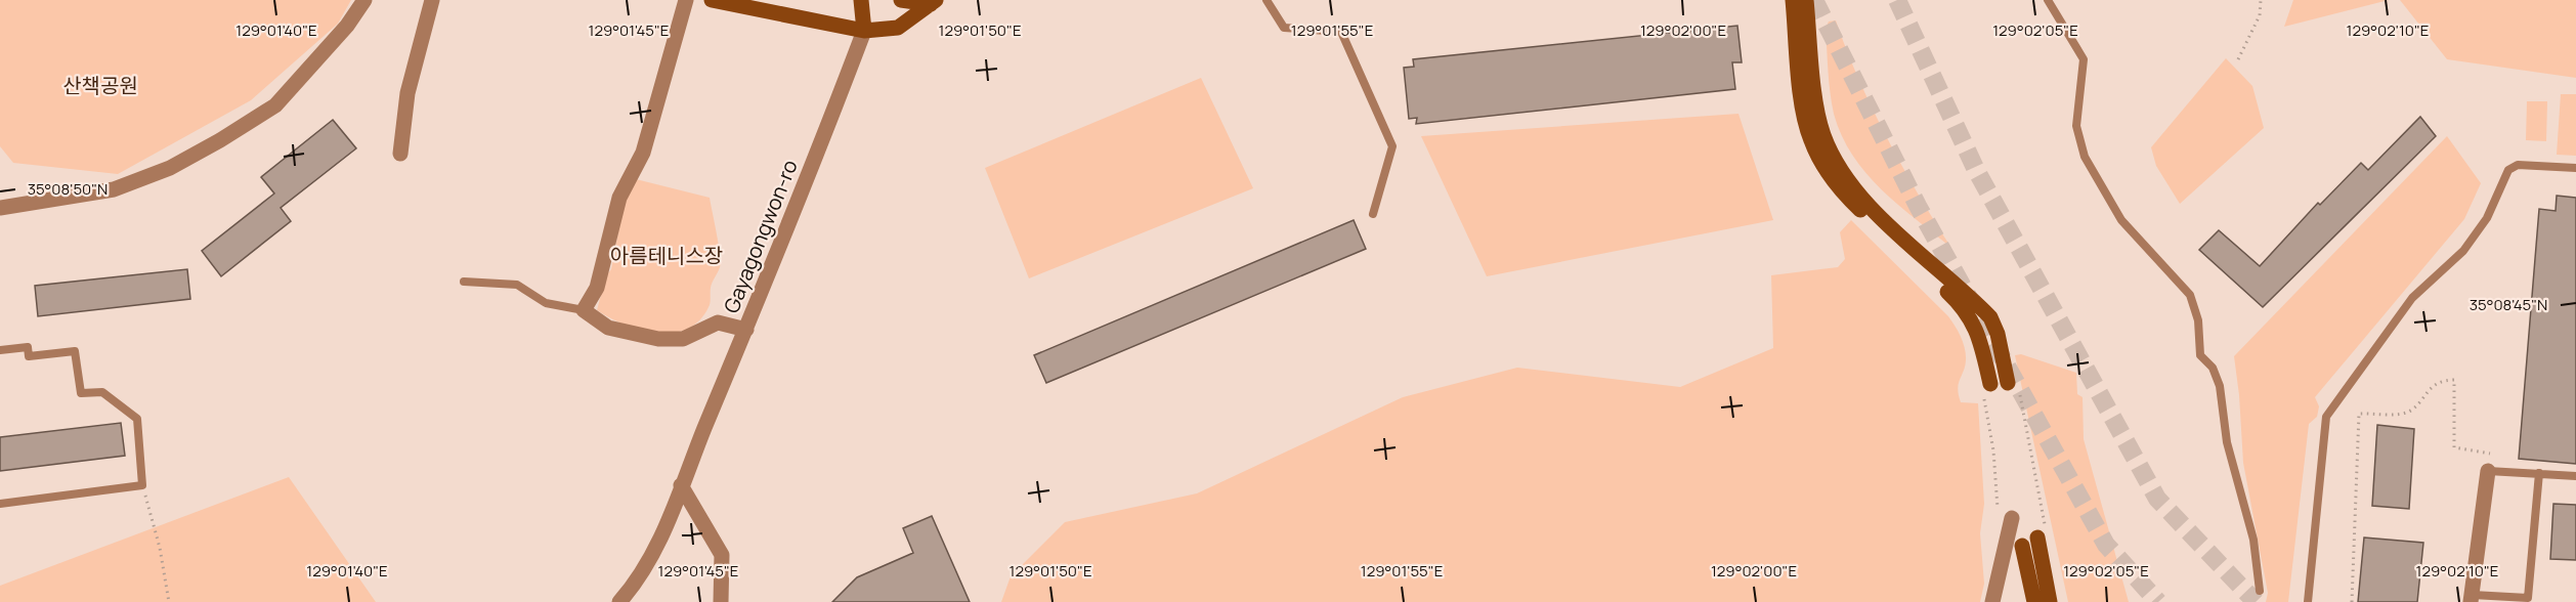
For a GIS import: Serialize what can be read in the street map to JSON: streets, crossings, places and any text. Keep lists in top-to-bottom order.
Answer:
{
  "streets": {
    "street": ["Gayagongwon-ro"]
  },
  "parks": ["산책공원", "아름테니스장"],
  "coordinates": [
    "129°01'40\"E",
    "129°01'45\"E",
    "129°01'50\"E",
    "129°01'55\"E",
    "129°02'00\"E",
    "129°02'05\"E",
    "129°02'10\"E",
    "35°08'50\"N",
    "35°08'45\"N"
  ]
}
